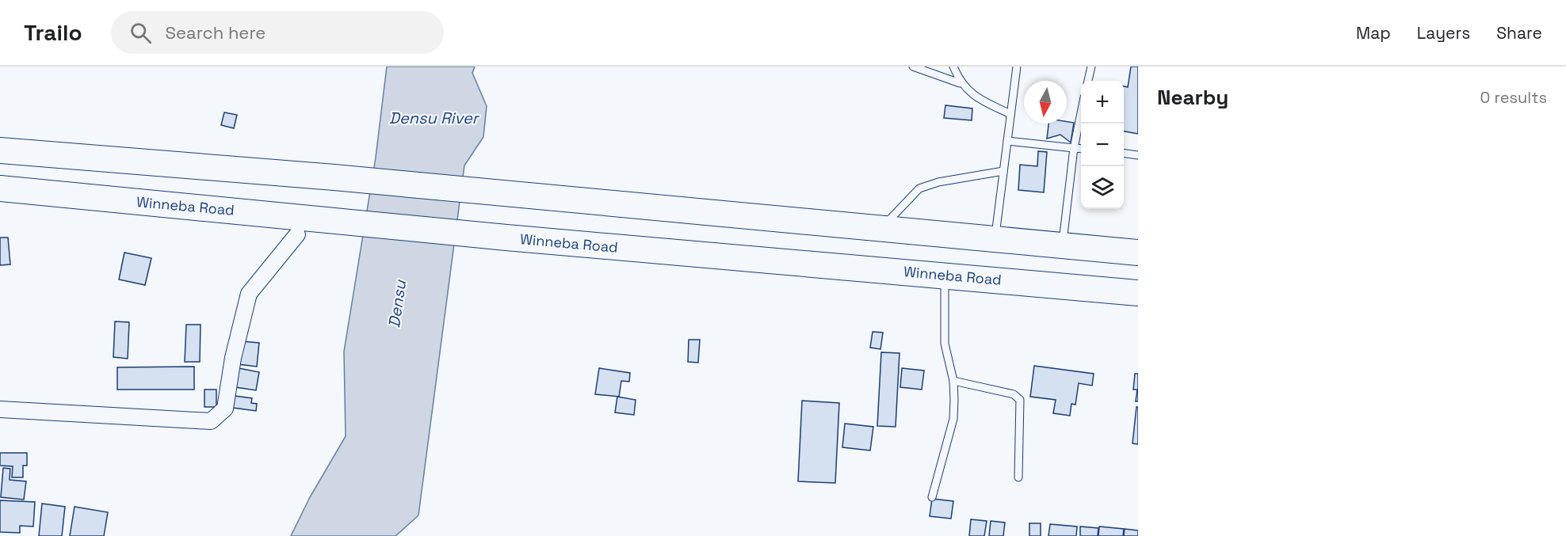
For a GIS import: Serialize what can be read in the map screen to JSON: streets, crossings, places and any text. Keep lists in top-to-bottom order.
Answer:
{
  "streets": {
    "highway": ["Winneba Road"]
  },
  "water": ["Densu River", "Densu"],
  "north": "bottom",
  "page": {
    "header": "Trailo",
    "search": "Search here",
    "nav": ["Map", "Layers", "Share"],
    "heading": ["Nearby", "0 results"],
    "map_buttons": ["+", "−"]
  }
}
